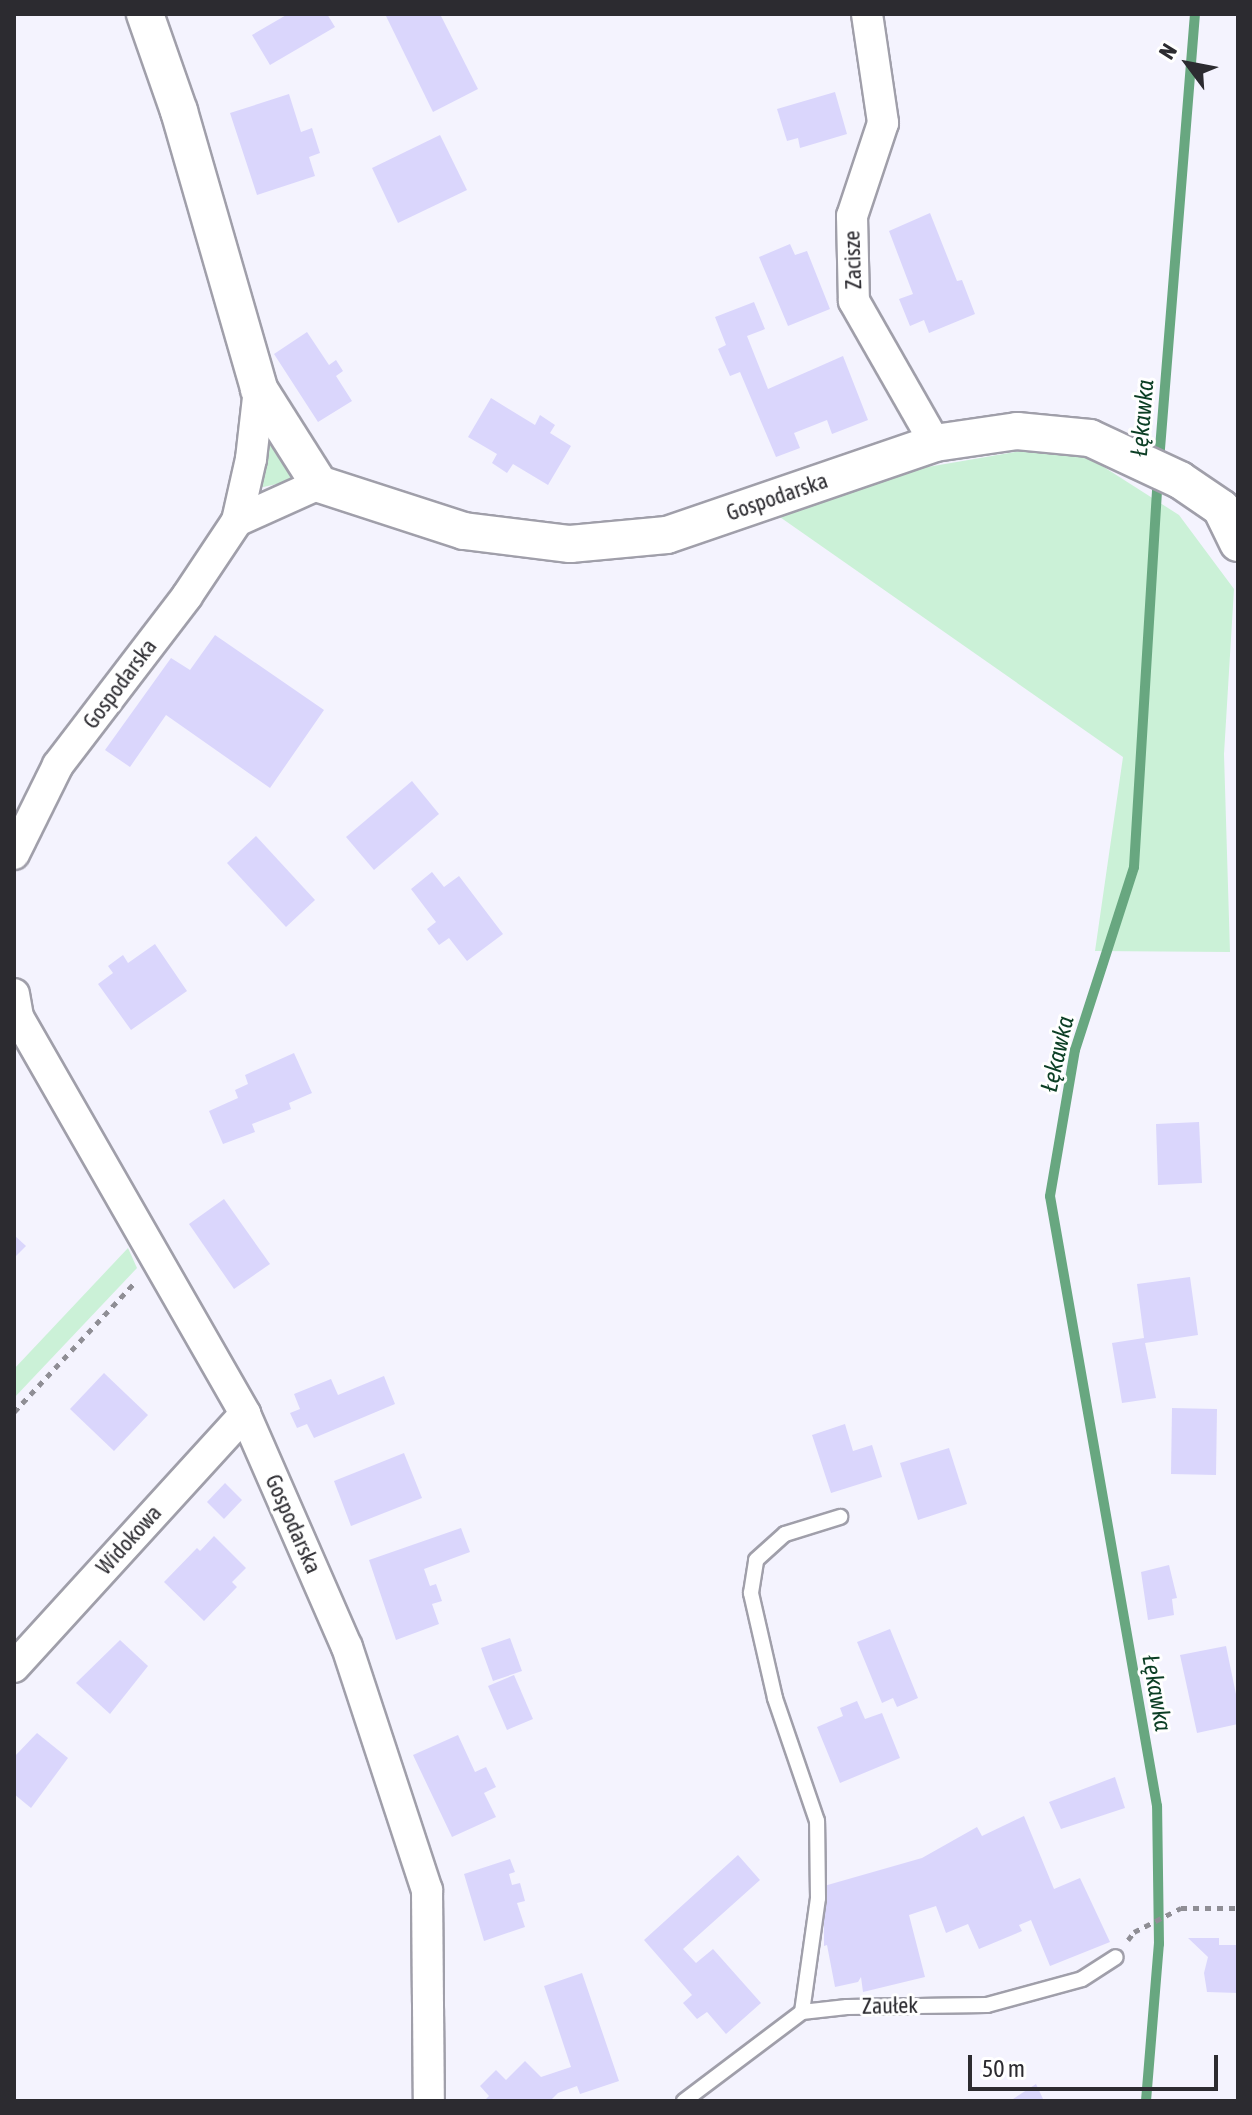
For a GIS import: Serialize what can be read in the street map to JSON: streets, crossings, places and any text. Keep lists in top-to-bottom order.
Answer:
{
  "streets": {
    "street": ["Zacisze", "Gospodarska", "Widokowa"],
    "lane": ["Zaułek"]
  },
  "crossings": [
    ["Zacisze", "Gospodarska"],
    ["Gospodarska", "Widokowa"]
  ],
  "water": ["Łękawka"],
  "scale_bar": "50 m",
  "north": "top left"
}
